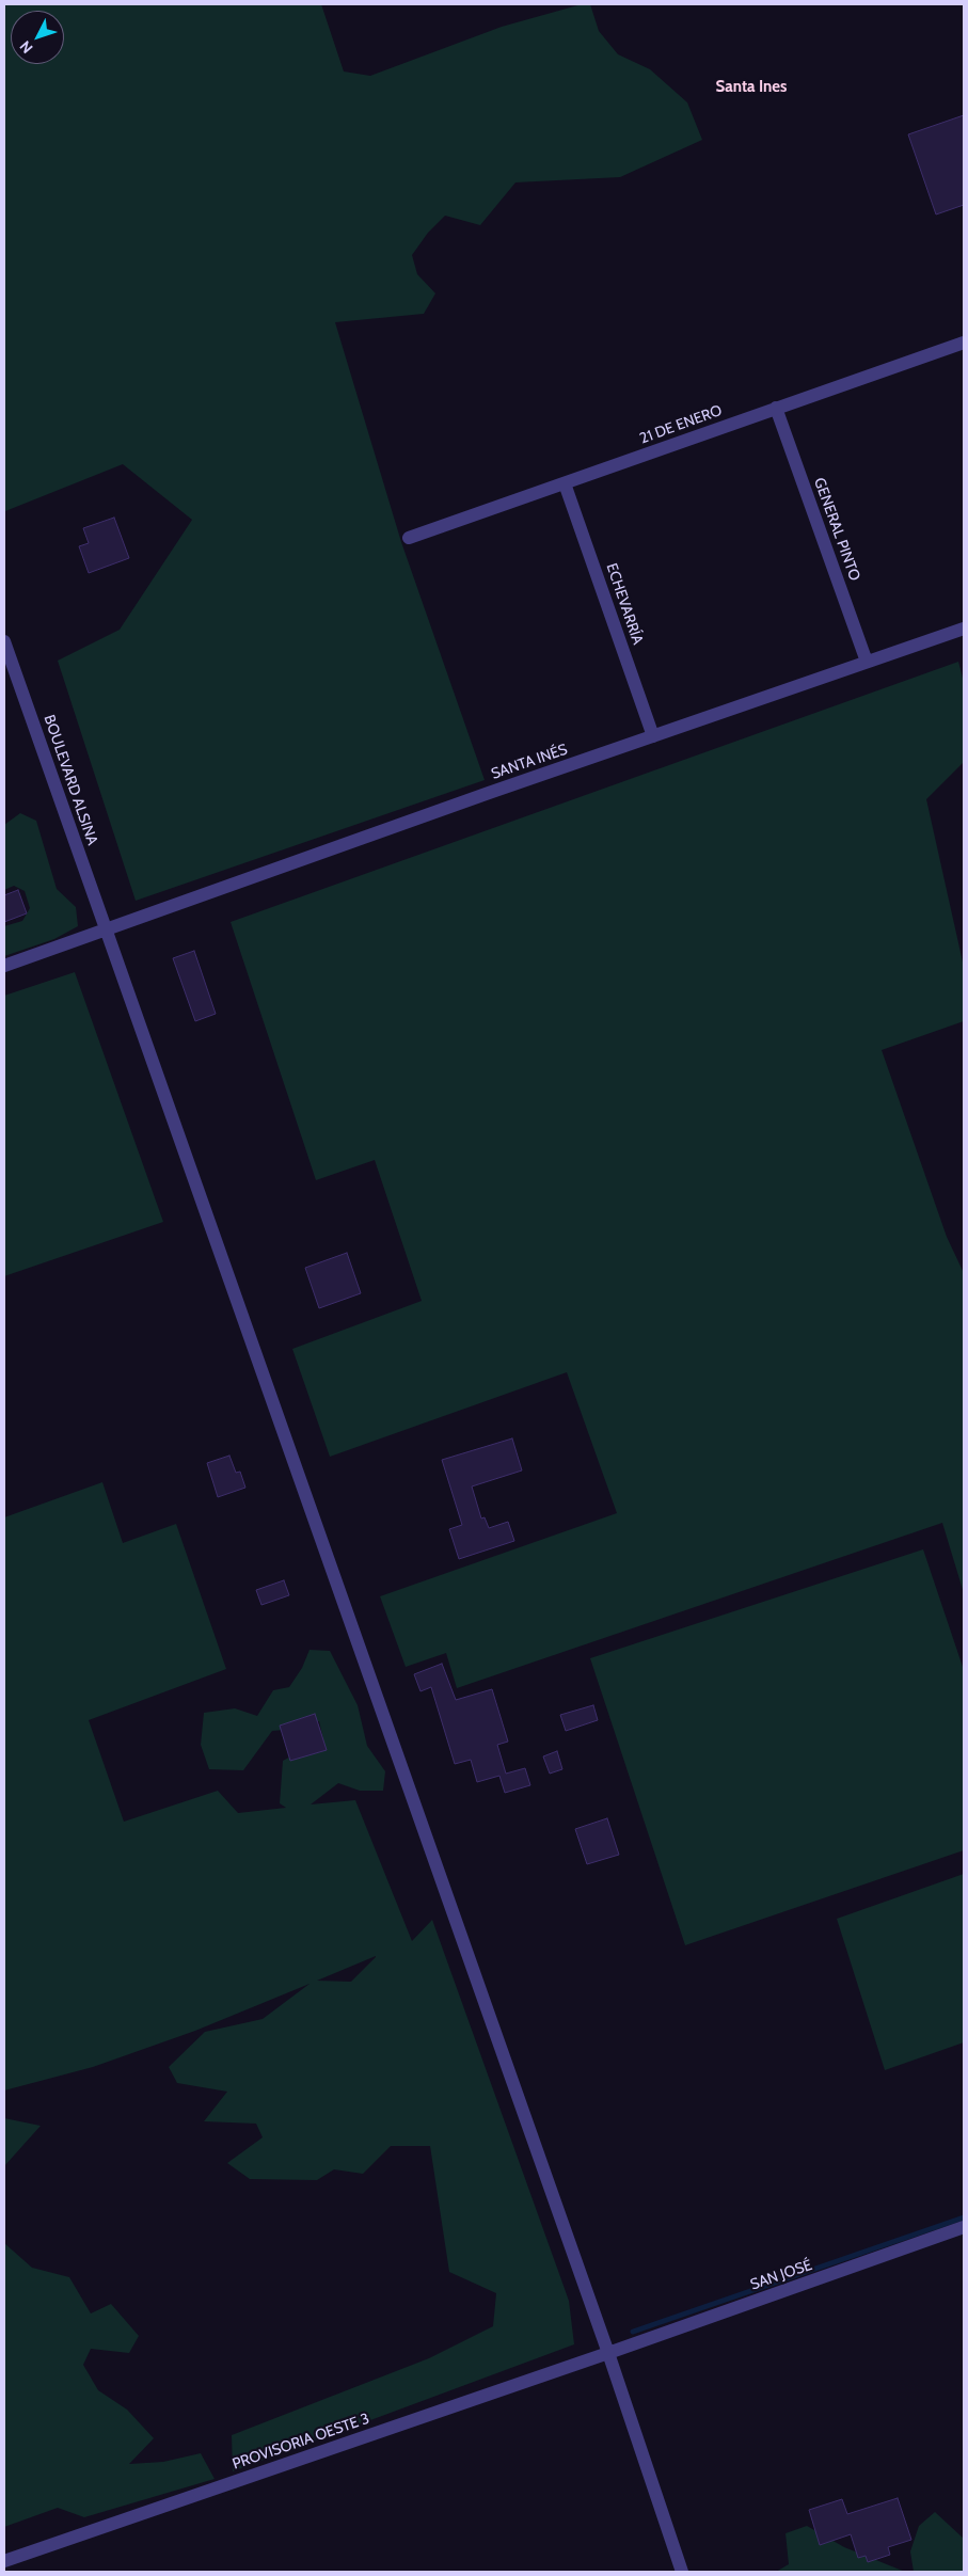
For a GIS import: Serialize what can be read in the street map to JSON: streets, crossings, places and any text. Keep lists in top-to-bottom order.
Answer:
{
  "streets": {
    "street": [
      "21 DE ENERO",
      "GENERAL PINTO",
      "ECHEVARRÍA",
      "SANTA INÉS",
      "BOULEVARD ALSINA",
      "SAN JOSÉ",
      "PROVISORIA OESTE 3"
    ]
  },
  "crossings": [
    ["21 DE ENERO", "GENERAL PINTO"],
    ["21 DE ENERO", "ECHEVARRÍA"],
    ["GENERAL PINTO", "SANTA INÉS"],
    ["ECHEVARRÍA", "SANTA INÉS"],
    ["SANTA INÉS", "BOULEVARD ALSINA"],
    ["BOULEVARD ALSINA", "SAN JOSÉ"],
    ["BOULEVARD ALSINA", "PROVISORIA OESTE 3"],
    ["SAN JOSÉ", "PROVISORIA OESTE 3"]
  ],
  "districts": ["Santa Ines"],
  "north": "bottom left"
}
